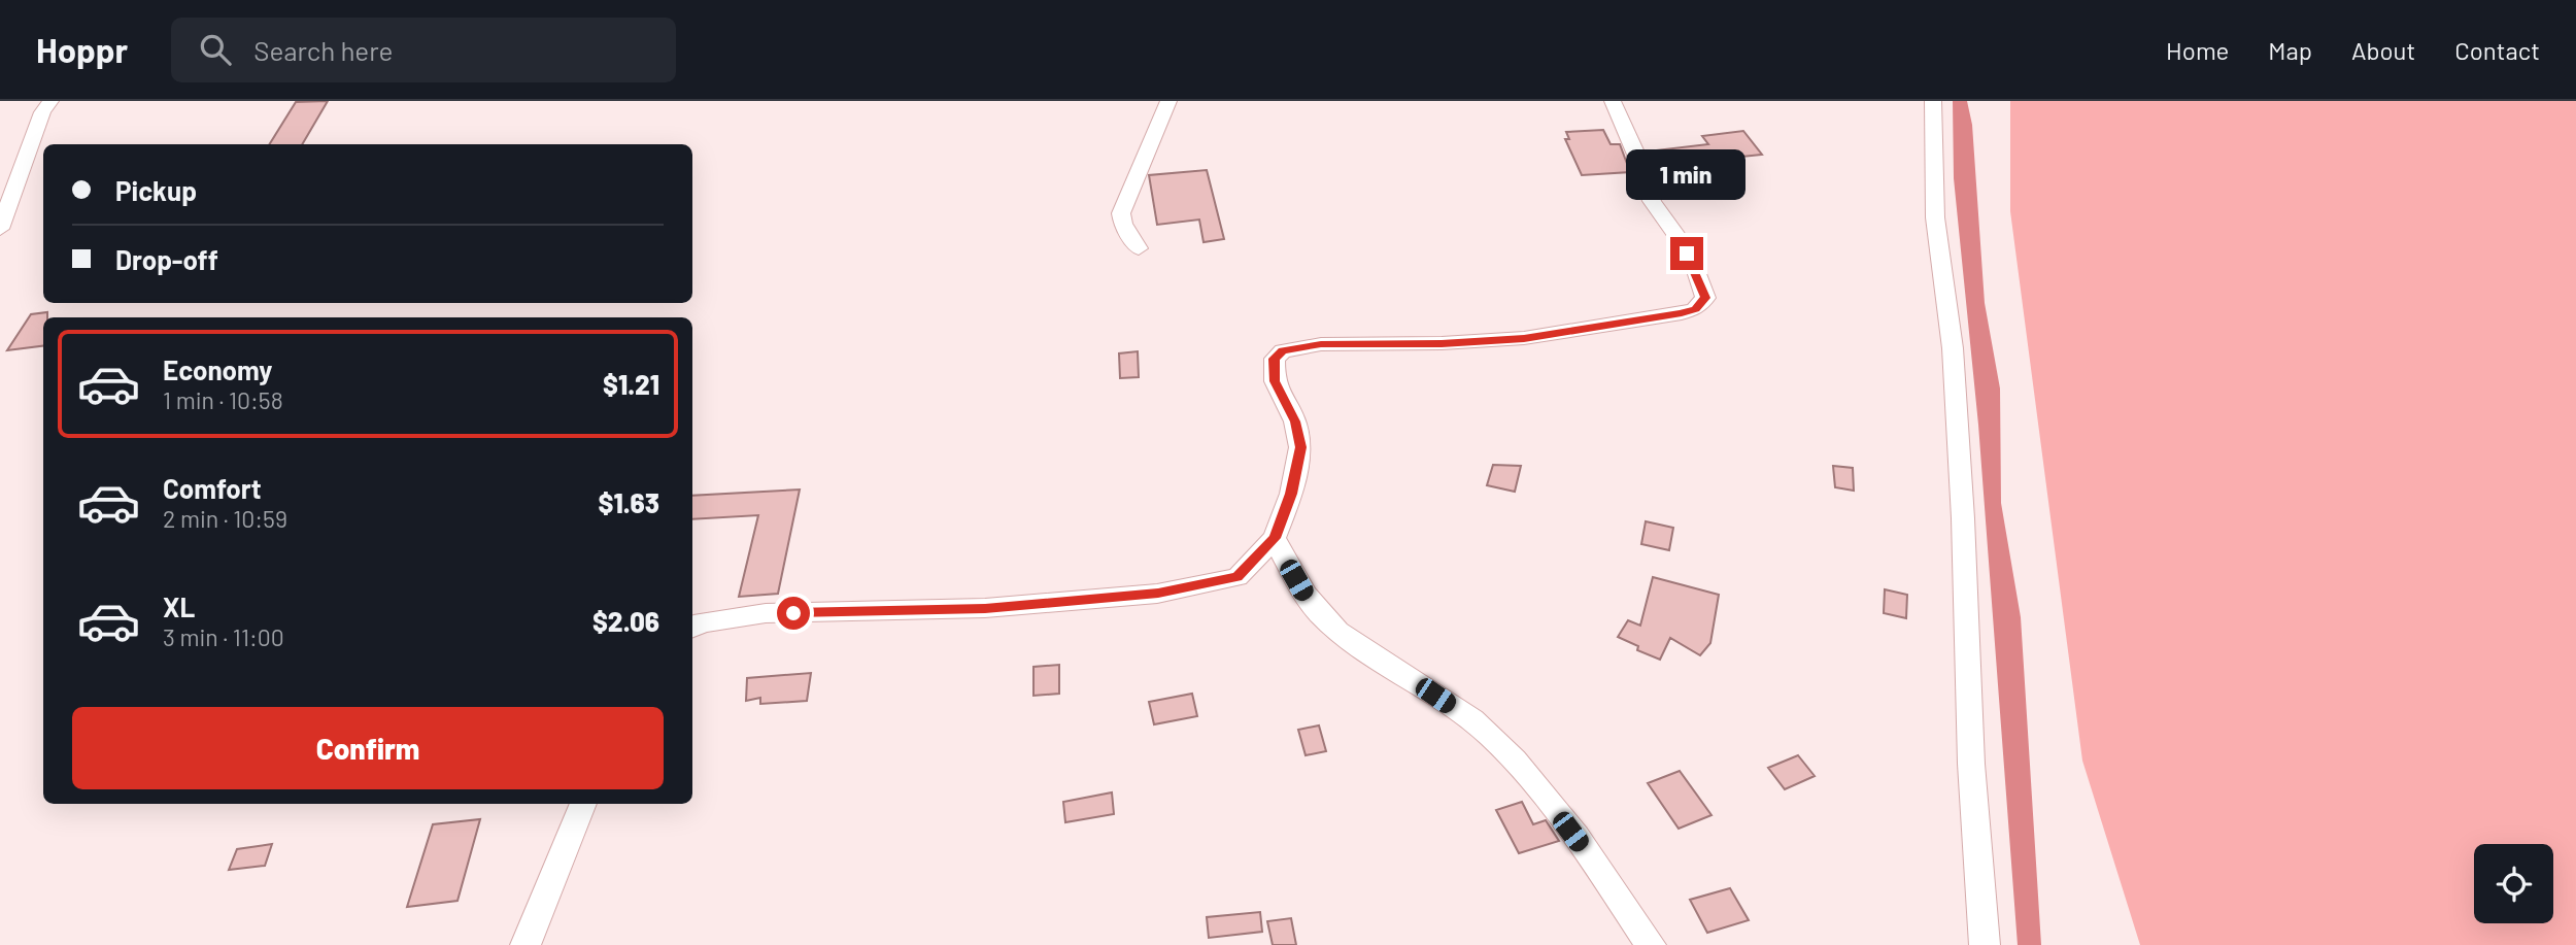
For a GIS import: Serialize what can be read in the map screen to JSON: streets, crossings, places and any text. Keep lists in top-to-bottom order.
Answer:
{
  "page": {
    "header": "Hoppr",
    "search": "Search here",
    "nav": [
      "Home",
      "Map",
      "About",
      "Contact"
    ],
    "banner": ["Pickup", "Drop-off"],
    "bubble": "1 min",
    "list": [
      {
        "name": "Economy",
        "note": "1 min · 10:58",
        "value": "$1.21"
      },
      {
        "name": "Comfort",
        "note": "2 min · 10:59",
        "value": "$1.63"
      },
      {
        "name": "XL",
        "note": "3 min · 11:00",
        "value": "$2.06"
      }
    ],
    "buttons": "Confirm"
  }
}
